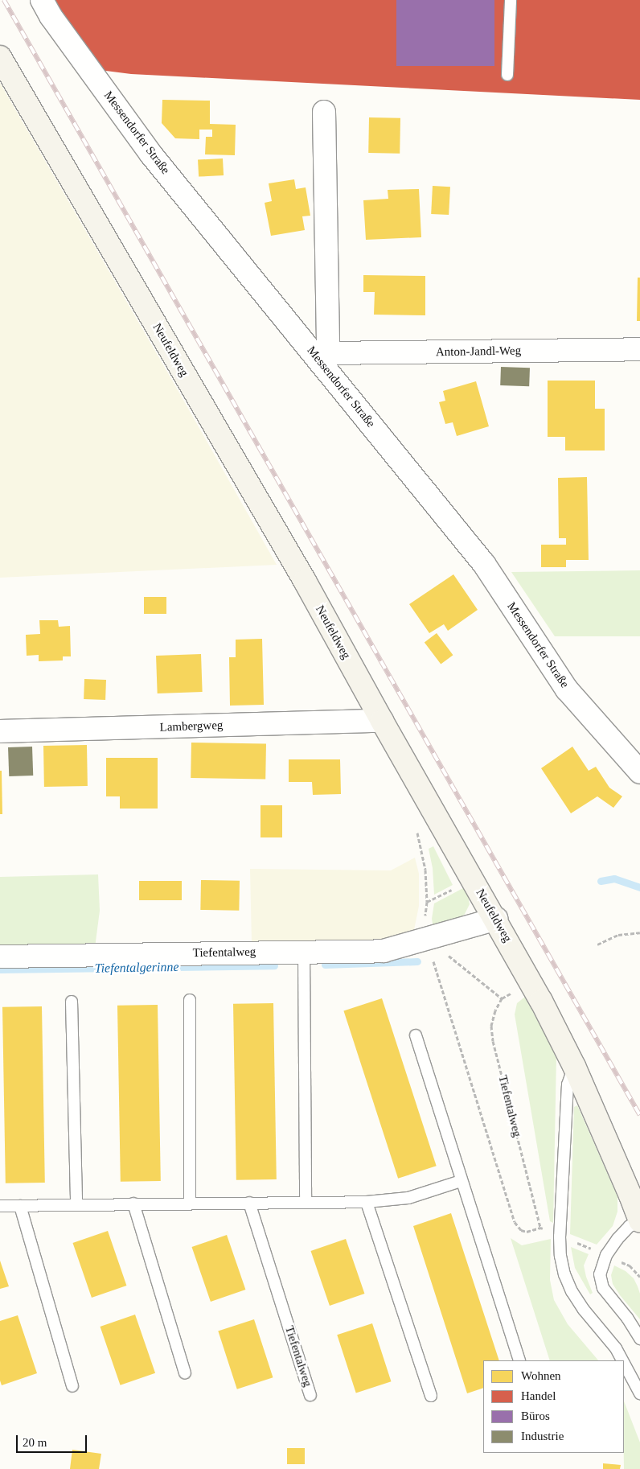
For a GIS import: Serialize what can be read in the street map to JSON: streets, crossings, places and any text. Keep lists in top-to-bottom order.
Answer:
{
  "streets": {
    "street": [
      "Messendorfer Straße",
      "Neufeldweg",
      "Anton-Jandl-Weg",
      "Lambergweg",
      "Tiefentalweg"
    ]
  },
  "crossings": [
    ["Messendorfer Straße", "Anton-Jandl-Weg"],
    ["Neufeldweg", "Lambergweg"],
    ["Neufeldweg", "Tiefentalweg"]
  ],
  "water": ["Tiefentalgerinne"],
  "legend": [
    "Wohnen",
    "Handel",
    "Büros",
    "Industrie"
  ],
  "scale_bar": "20 m"
}
